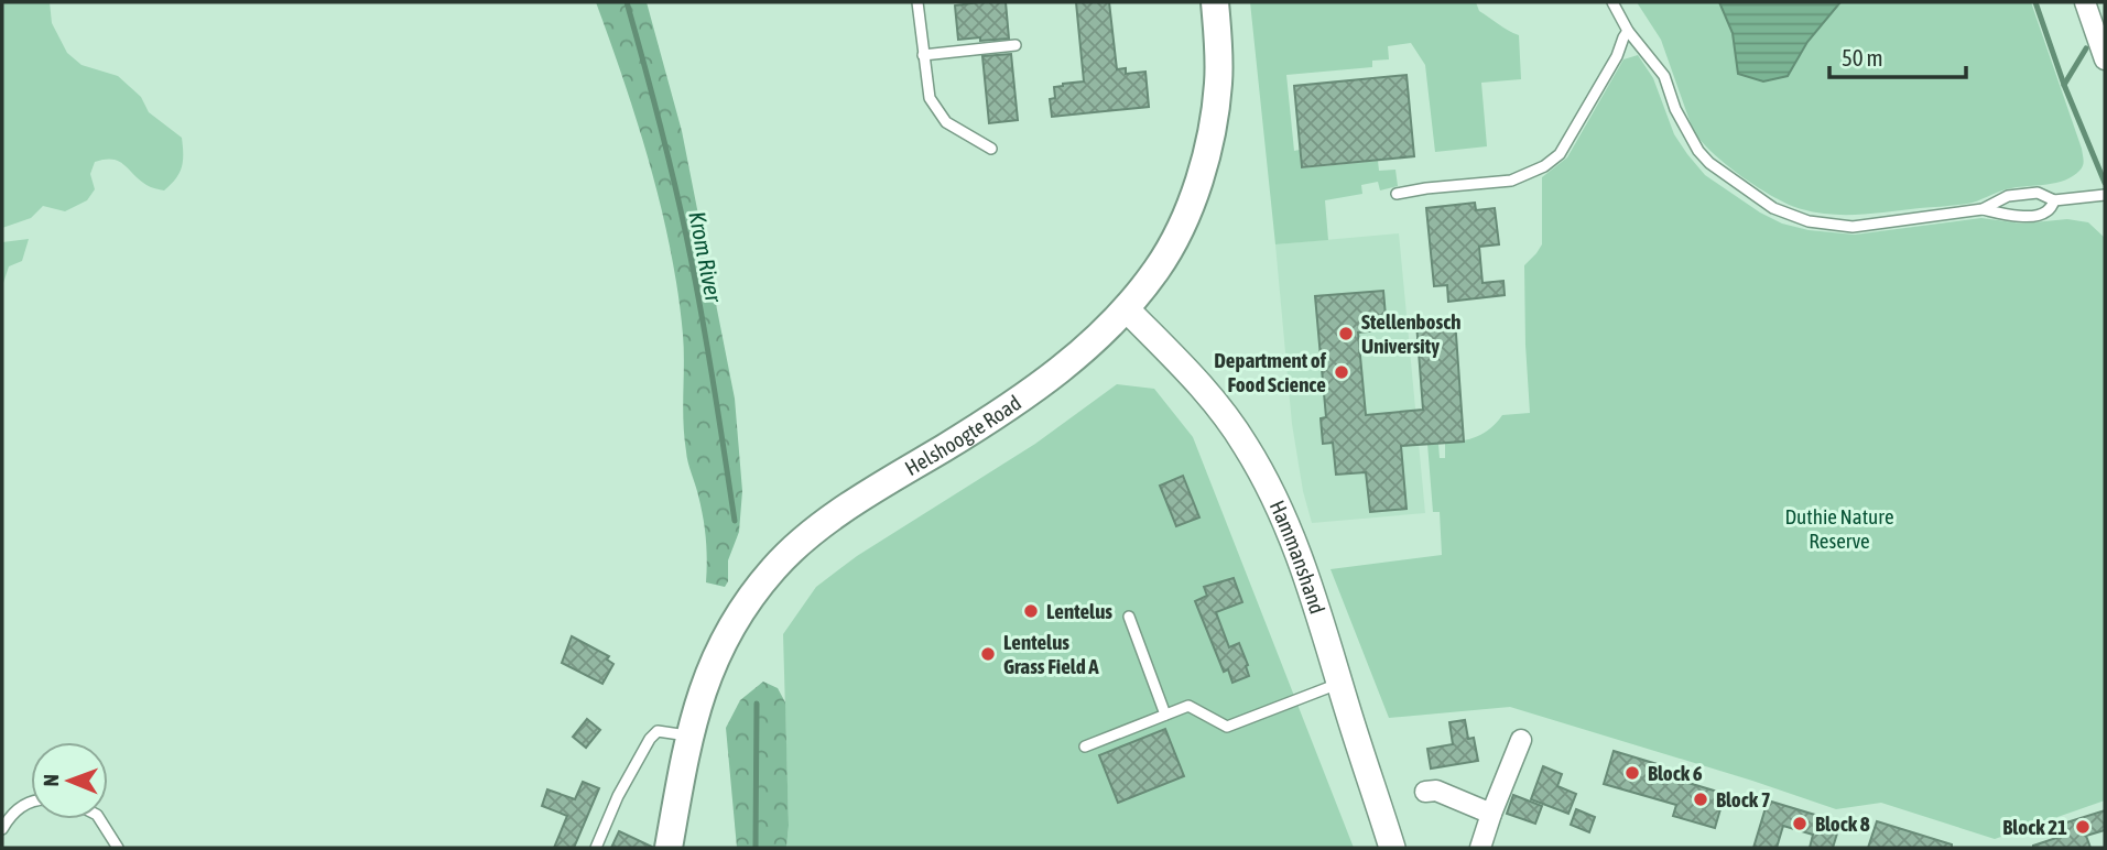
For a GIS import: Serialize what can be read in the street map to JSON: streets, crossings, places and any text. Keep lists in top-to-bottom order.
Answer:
{
  "streets": {
    "main road": ["Helshoogte Road"],
    "street": ["Hammanshand"]
  },
  "crossings": [
    ["Helshoogte Road", "Hammanshand"]
  ],
  "water": ["Krom River"],
  "parks": ["Duthie Nature Reserve"],
  "places": [
    "Stellenbosch University",
    "Department of Food Science",
    "Lentelus",
    "Lentelus Grass Field A",
    "Block 6",
    "Block 7",
    "Block 8",
    "Block 21"
  ],
  "scale_bar": "50 m",
  "north": "left"
}
